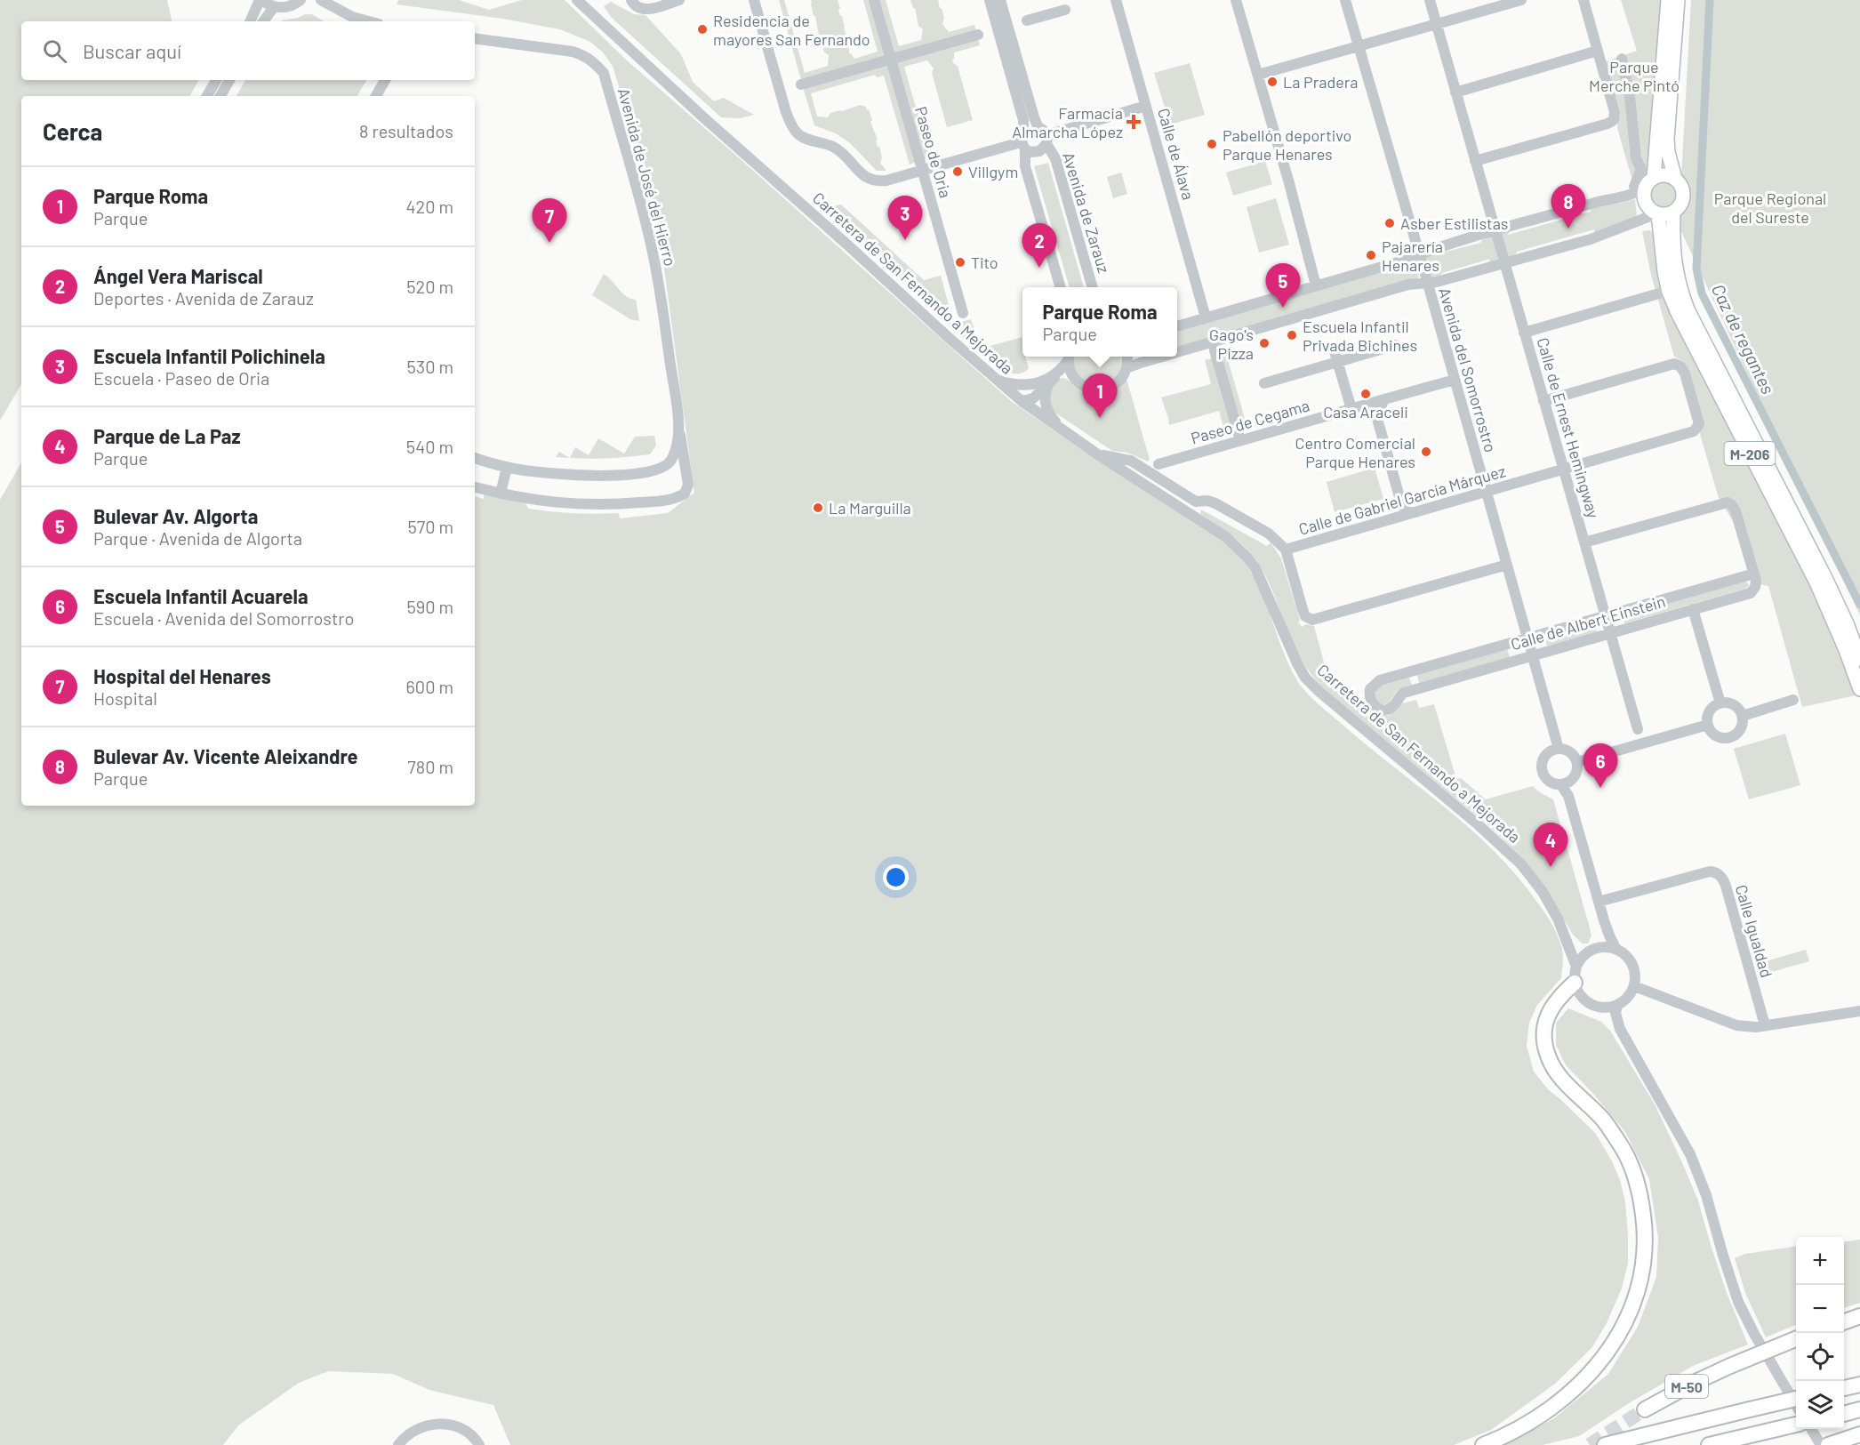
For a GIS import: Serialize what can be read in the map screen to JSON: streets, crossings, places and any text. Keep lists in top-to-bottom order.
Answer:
{
  "streets": {
    "highway": ["M-50"],
    "main road": ["M-206"],
    "street": [
      "Paseo de Oria",
      "Calle de Álava",
      "Avenida de José del Hierro",
      "Avenida de Zarauz",
      "Carretera de San Fernando a Mejorada",
      "Avenida del Somorrostro",
      "Paseo de Cegama",
      "Calle de Ernest Hemingway",
      "Calle de Gabriel García Márquez",
      "Calle de Albert Einstein",
      "Calle Igualdad"
    ]
  },
  "crossings": [
    ["Carretera de San Fernando a Mejorada", "Calle de Gabriel García Márquez"],
    ["Avenida del Somorrostro", "Paseo de Cegama"],
    ["Avenida del Somorrostro", "Calle de Gabriel García Márquez"],
    ["Avenida del Somorrostro", "Calle de Albert Einstein"],
    ["Calle de Ernest Hemingway", "Calle de Gabriel García Márquez"],
    ["Calle de Ernest Hemingway", "Calle de Albert Einstein"]
  ],
  "water": ["Caz de regantes"],
  "parks": ["Parque Merche Pintó", "Parque Regional del Sureste"],
  "places": {
    "other": [
      "Residencia de mayores San Fernando",
      "La Pradera",
      "Pabellón deportivo Parque Henares",
      "Villgym",
      "Asber Estilistas",
      "Pajarería Henares",
      "Tito",
      "Escuela Infantil Privada Bichines",
      "Gago's Pizza",
      "Casa Araceli",
      "Centro Comercial Parque Henares",
      "La Marguilla"
    ],
    "health": ["Farmacia Almarcha López"]
  },
  "page": {
    "search": "Buscar aquí",
    "heading": ["Cerca", "8 resultados"],
    "list": [
      {
        "mark": "1",
        "name": "Parque Roma",
        "note": "Parque",
        "value": "420 m"
      },
      {
        "mark": "2",
        "name": "Ángel Vera Mariscal",
        "note": "Deportes · Avenida de Zarauz",
        "value": "520 m"
      },
      {
        "mark": "3",
        "name": "Escuela Infantil Polichinela",
        "note": "Escuela · Paseo de Oria",
        "value": "530 m"
      },
      {
        "mark": "4",
        "name": "Parque de La Paz",
        "note": "Parque",
        "value": "540 m"
      },
      {
        "mark": "5",
        "name": "Bulevar Av. Algorta",
        "note": "Parque · Avenida de Algorta",
        "value": "570 m"
      },
      {
        "mark": "6",
        "name": "Escuela Infantil Acuarela",
        "note": "Escuela · Avenida del Somorrostro",
        "value": "590 m"
      },
      {
        "mark": "7",
        "name": "Hospital del Henares",
        "note": "Hospital",
        "value": "600 m"
      },
      {
        "mark": "8",
        "name": "Bulevar Av. Vicente Aleixandre",
        "note": "Parque",
        "value": "780 m"
      }
    ],
    "pins": [
      "8",
      "3",
      "7",
      "2",
      "5",
      "1",
      "6",
      "4"
    ],
    "popup": ["Parque Roma", "Parque"],
    "map_buttons": ["+", "−"]
  }
}
